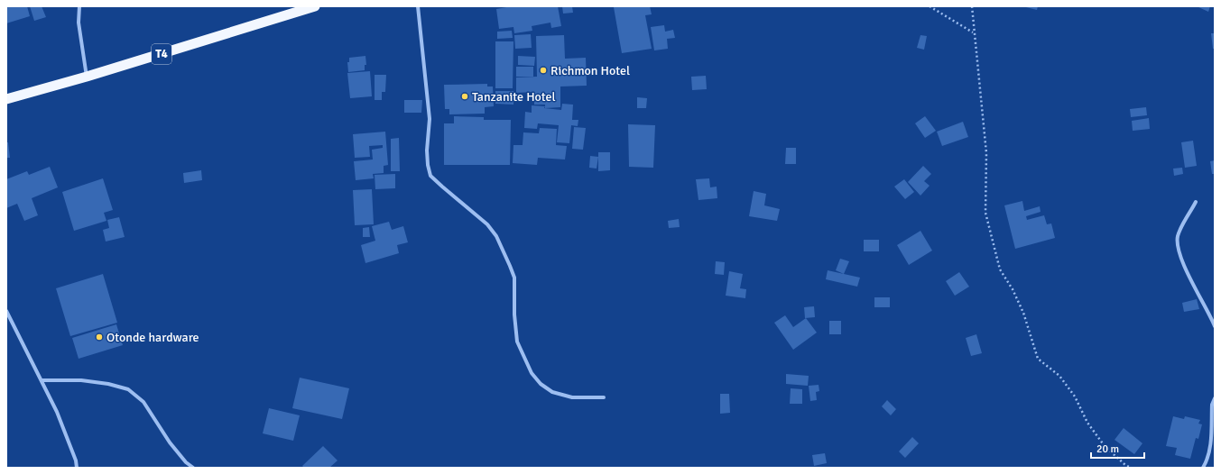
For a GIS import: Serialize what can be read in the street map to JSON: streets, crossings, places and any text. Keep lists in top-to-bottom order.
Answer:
{
  "streets": {
    "highway": ["T4"]
  },
  "places": ["Richmon Hotel", "Tanzanite Hotel", "Otonde hardware"],
  "scale_bar": "20 m"
}
